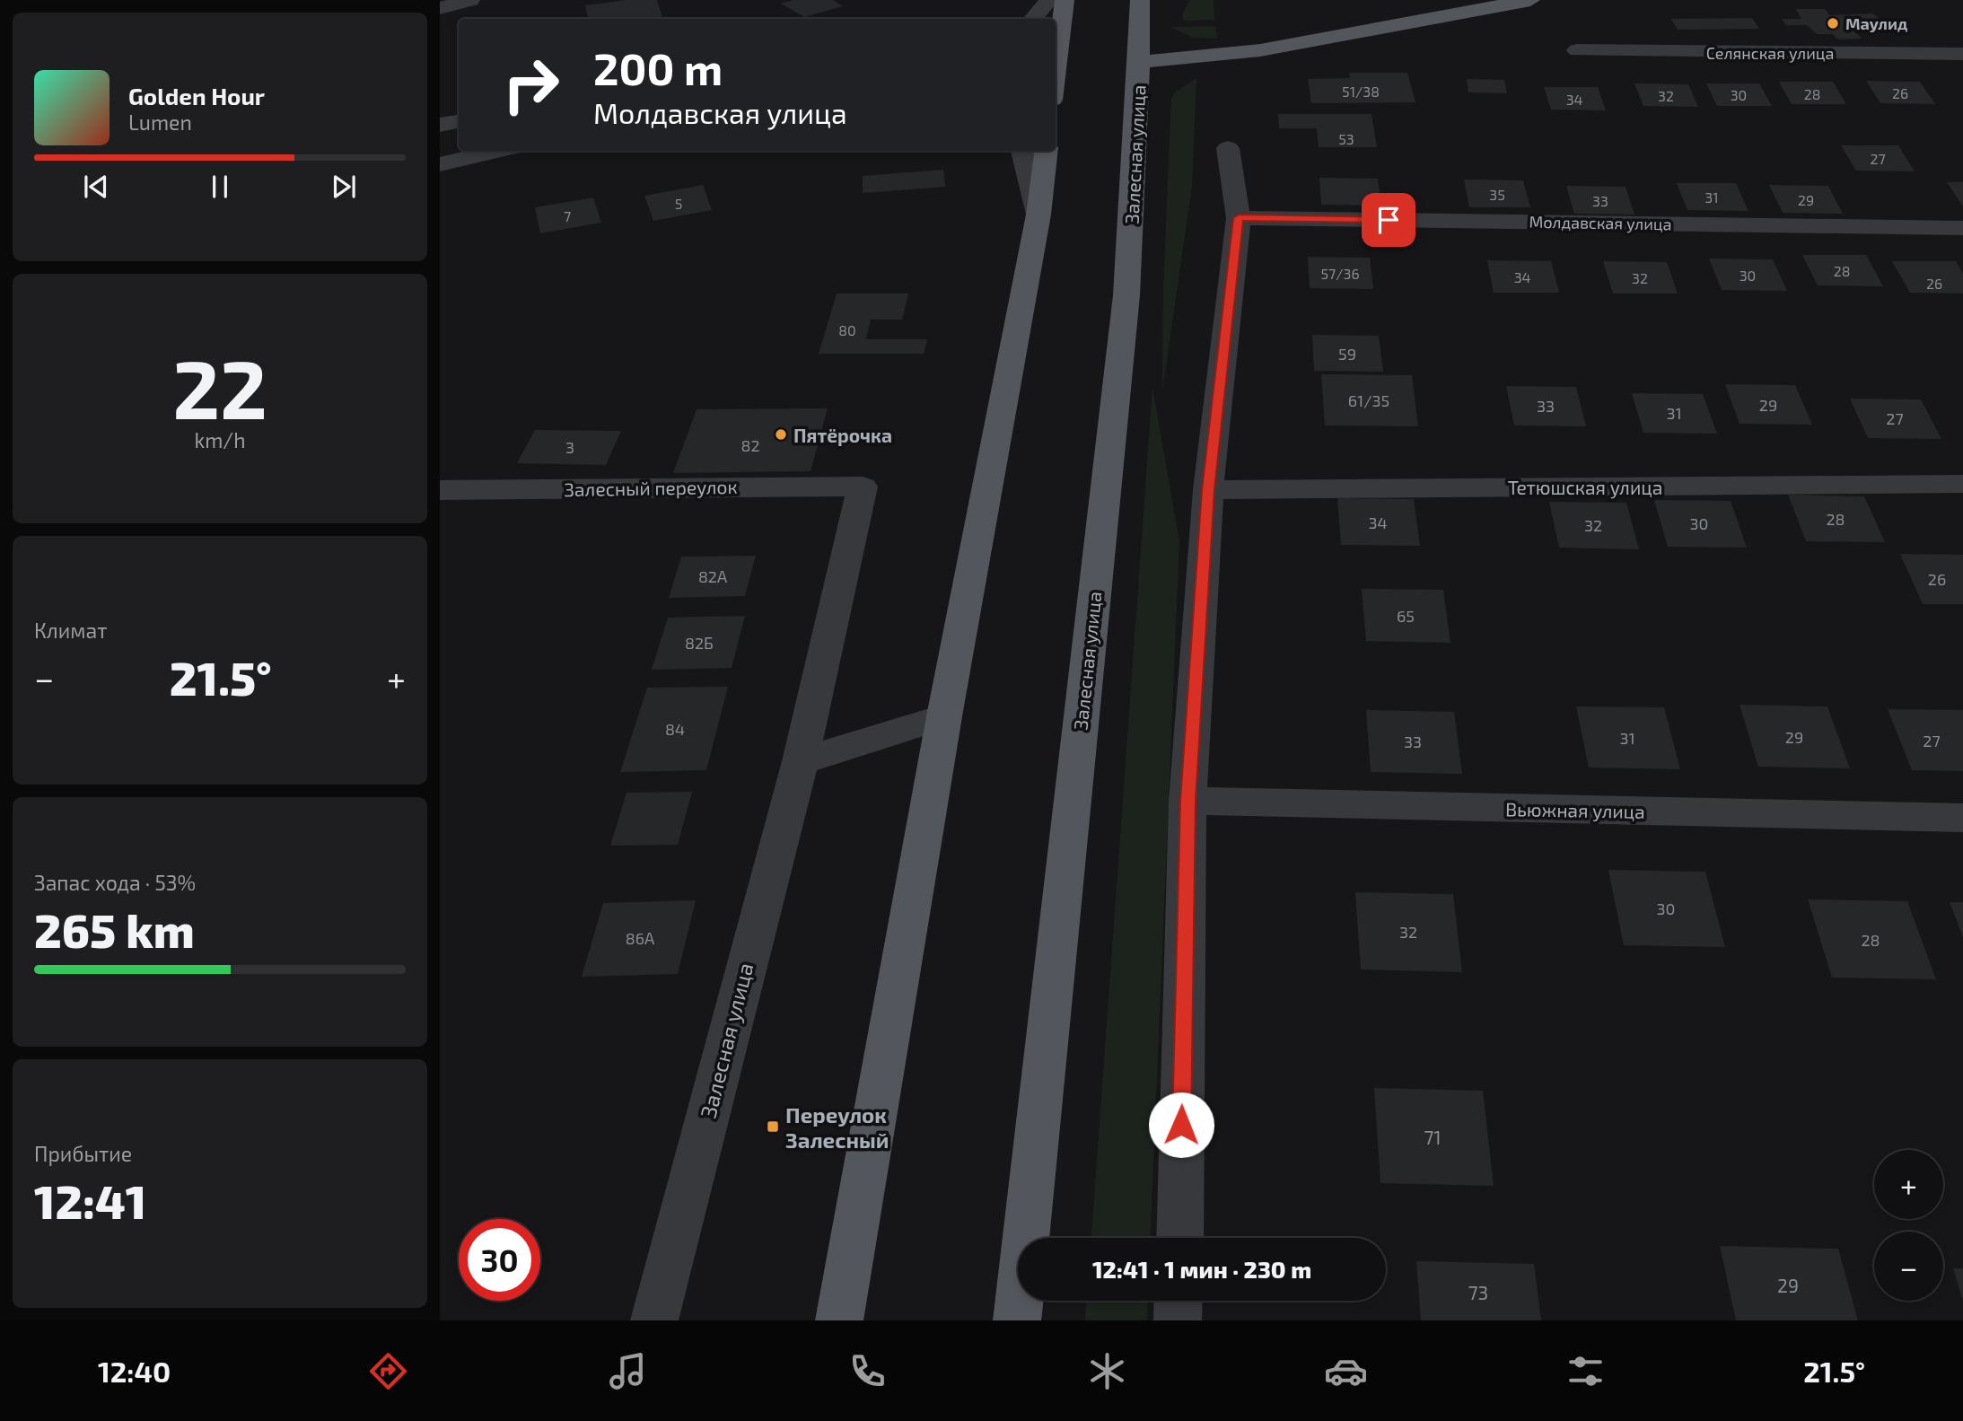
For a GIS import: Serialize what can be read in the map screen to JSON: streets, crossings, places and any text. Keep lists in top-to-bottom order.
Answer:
{
  "streets": {
    "main road": ["Залесная улица"],
    "street": [
      "Селянская улица",
      "Молдавская улица",
      "Тетюшская улица",
      "Залесный переулок",
      "Вьюжная улица"
    ]
  },
  "crossings": [
    ["Залесная улица", "Залесный переулок"]
  ],
  "places": {
    "other": ["Маулид", "Пятёрочка"],
    "transit": ["Переулок Залесный"]
  },
  "house_numbers": [
    "51/38",
    "26",
    "28",
    "30",
    "32",
    "34",
    "53",
    "27",
    "35",
    "31",
    "29",
    "33",
    "5",
    "7",
    "28",
    "57/36",
    "30",
    "34",
    "32",
    "26",
    "80",
    "59",
    "61/35",
    "29",
    "33",
    "31",
    "27",
    "82",
    "3",
    "28",
    "34",
    "30",
    "32",
    "82А",
    "26",
    "65",
    "82Б",
    "84",
    "29",
    "31",
    "27",
    "33",
    "30",
    "32",
    "86А",
    "28",
    "71",
    "29",
    "73"
  ],
  "page": {
    "turn": ["200 m", "Молдавская улица"],
    "song": ["Golden Hour", "Lumen"],
    "tile": [
      ["22", "km/h"],
      "Климат",
      ["Запас хода · 53%", "265 km"],
      ["Прибытие", "12:41"]
    ],
    "heat": ["−", "21.5°", "+"],
    "map_buttons": ["+", "−"],
    "limit": "30",
    "trip": "12:41 · 1 мин · 230 m",
    "tabs": ["12:40", "21.5°"]
  }
}
